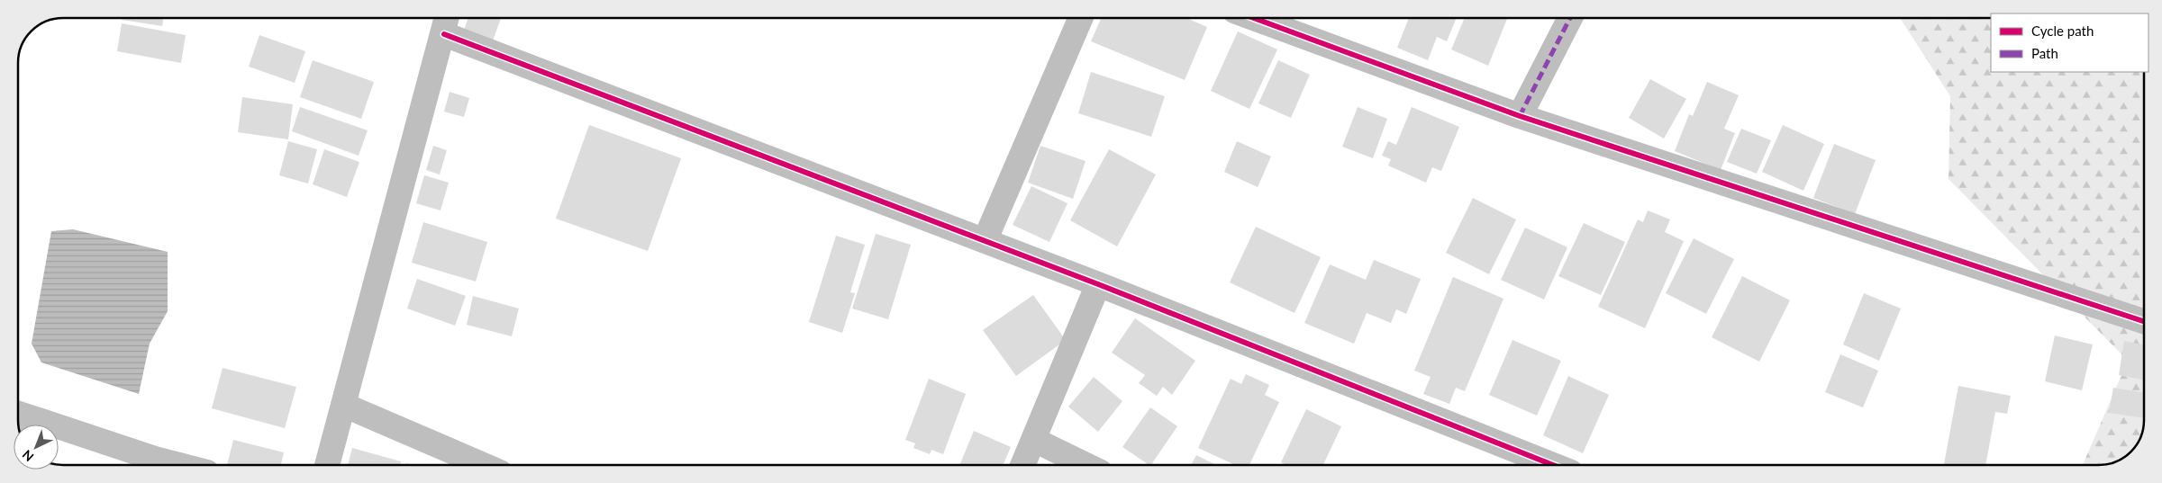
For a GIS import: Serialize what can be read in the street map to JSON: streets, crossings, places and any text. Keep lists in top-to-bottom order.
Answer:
{
  "legend": ["Cycle path", "Path"],
  "north": "bottom left"
}
